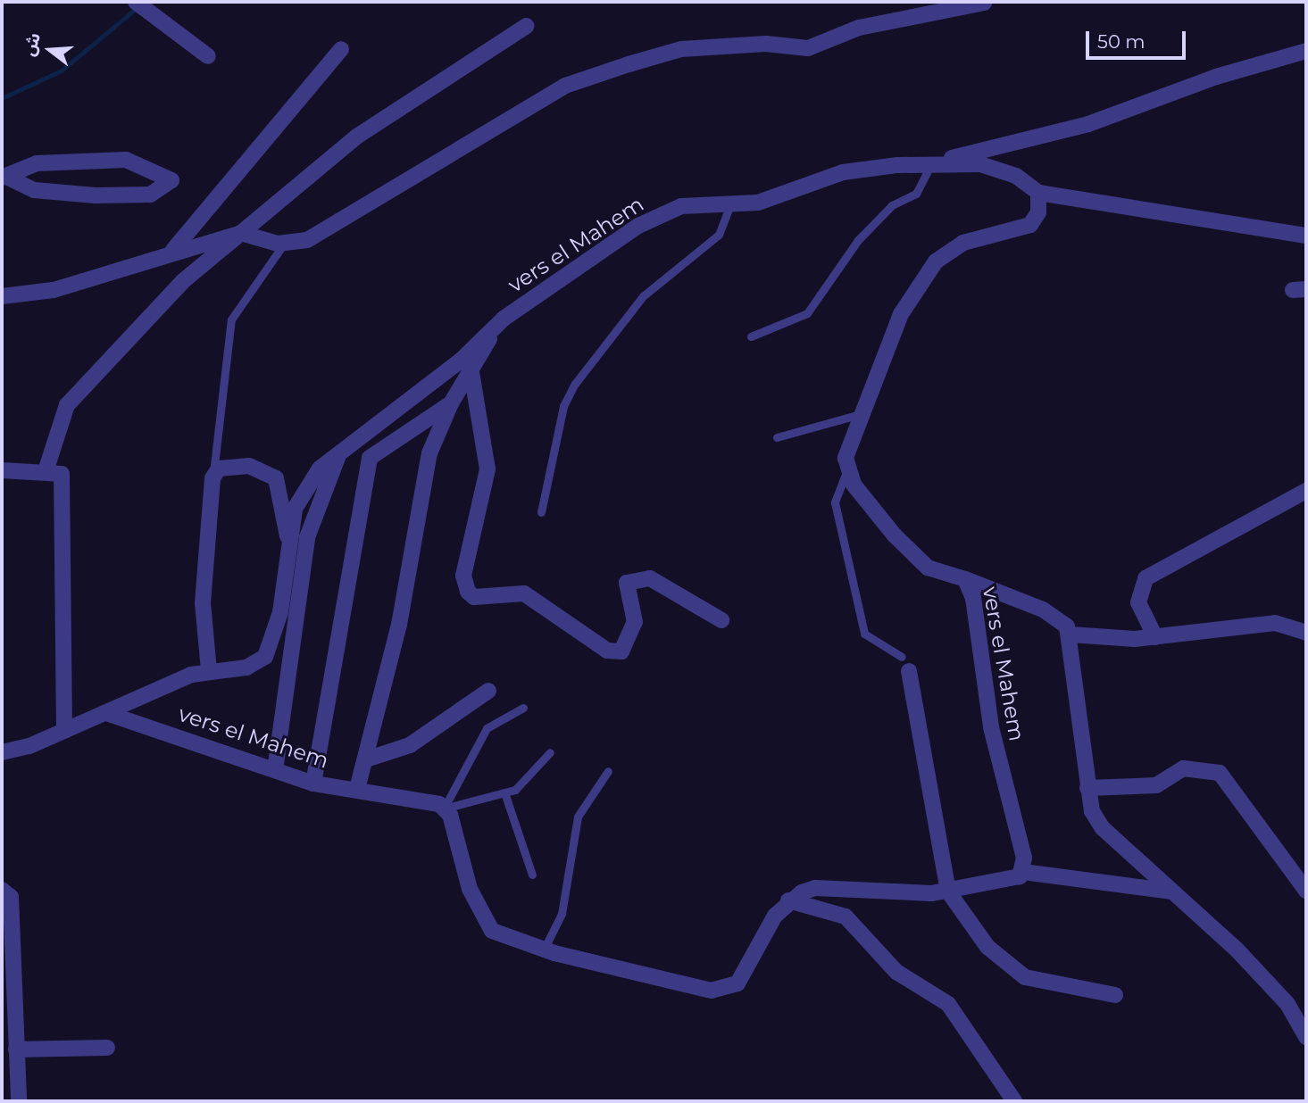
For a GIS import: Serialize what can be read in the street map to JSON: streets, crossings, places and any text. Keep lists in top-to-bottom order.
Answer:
{
  "streets": {
    "street": ["vers el Mahem"]
  },
  "scale_bar": "50 m",
  "north": "left"
}
